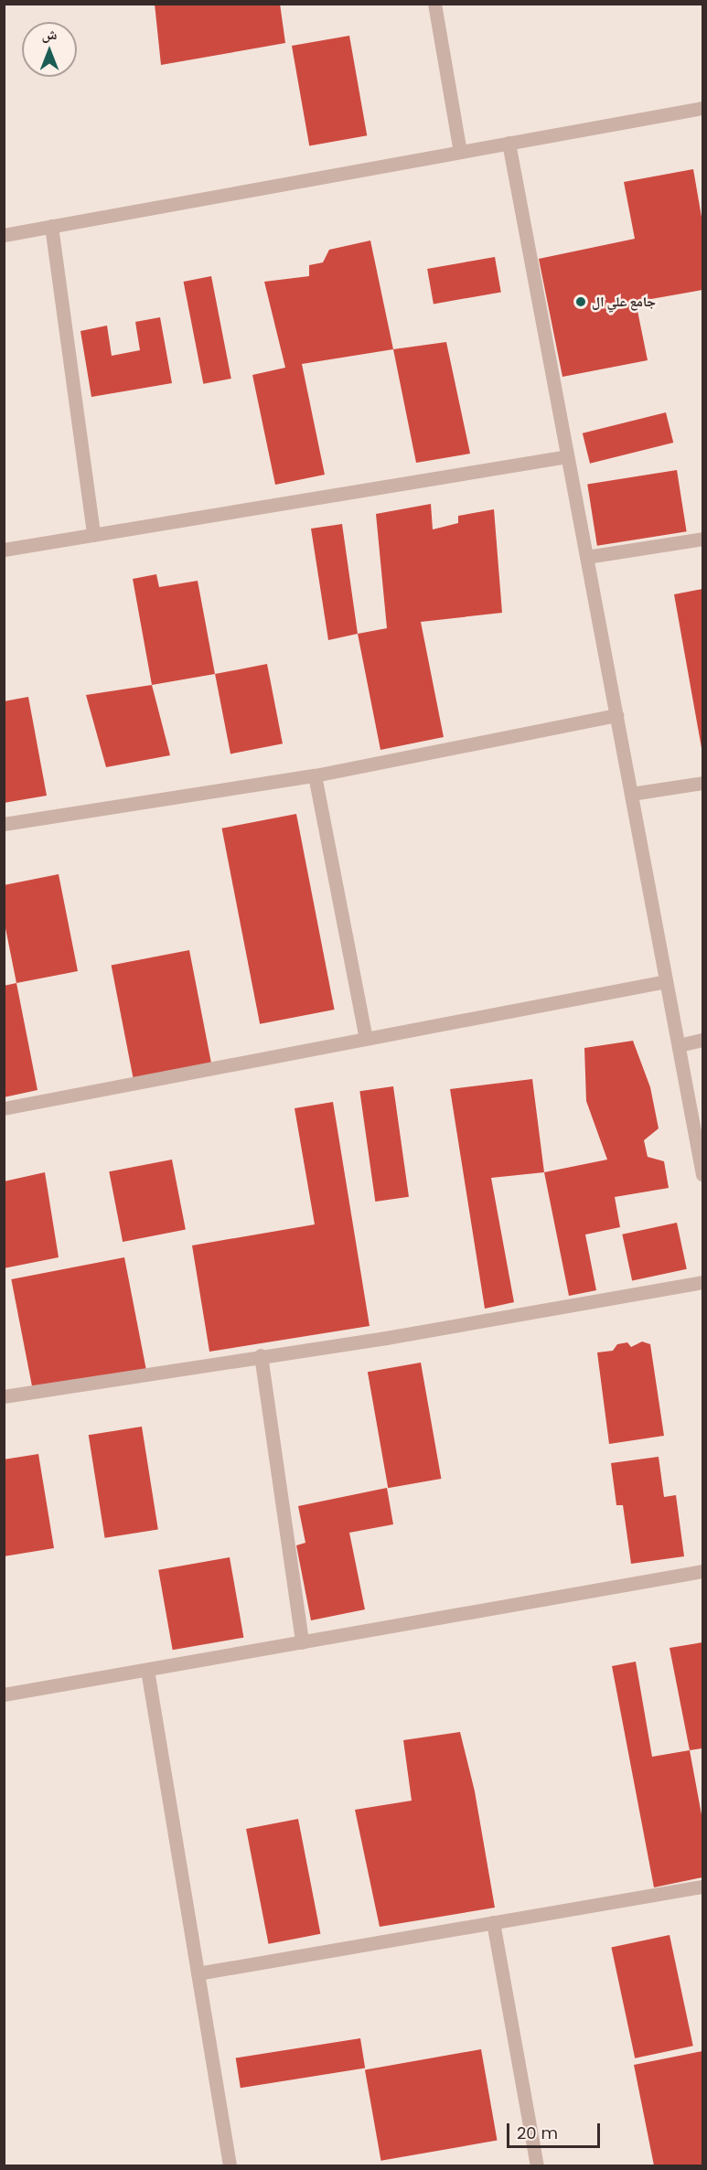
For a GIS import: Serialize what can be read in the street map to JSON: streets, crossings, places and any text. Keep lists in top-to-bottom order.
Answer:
{
  "places": ["جامع علي ال"],
  "scale_bar": "20 m",
  "north": "top"
}
